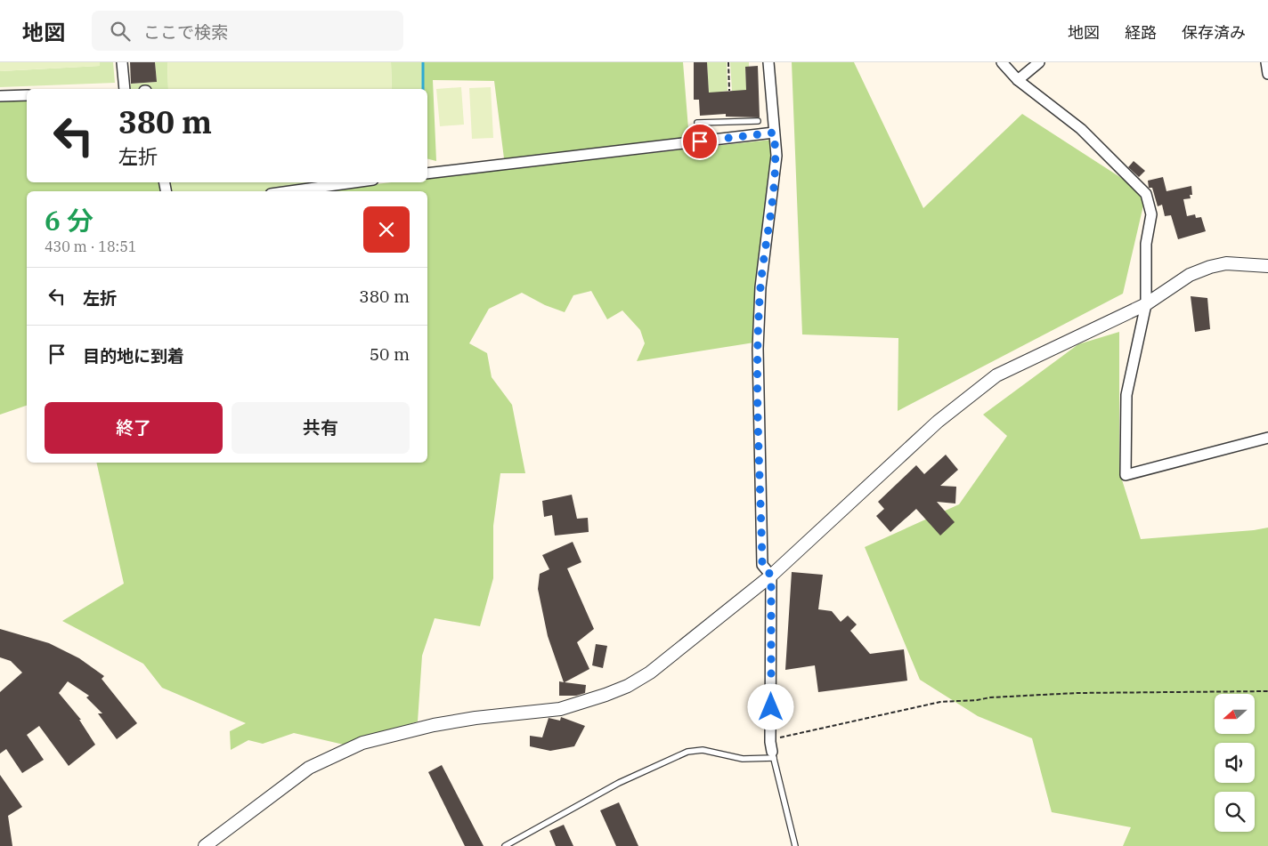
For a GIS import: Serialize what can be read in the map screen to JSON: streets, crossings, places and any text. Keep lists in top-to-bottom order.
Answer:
{
  "north": "left",
  "page": {
    "header": "地図",
    "search": "ここで検索",
    "nav": ["地図", "経路", "保存済み"],
    "turn": ["380 m", "左折"],
    "heading": ["6 分", "430 m · 18:51"],
    "list": [
      {
        "name": "左折",
        "value": "380 m"
      },
      {
        "name": "目的地に到着",
        "value": "50 m"
      }
    ],
    "buttons": ["終了", "共有"]
  }
}
